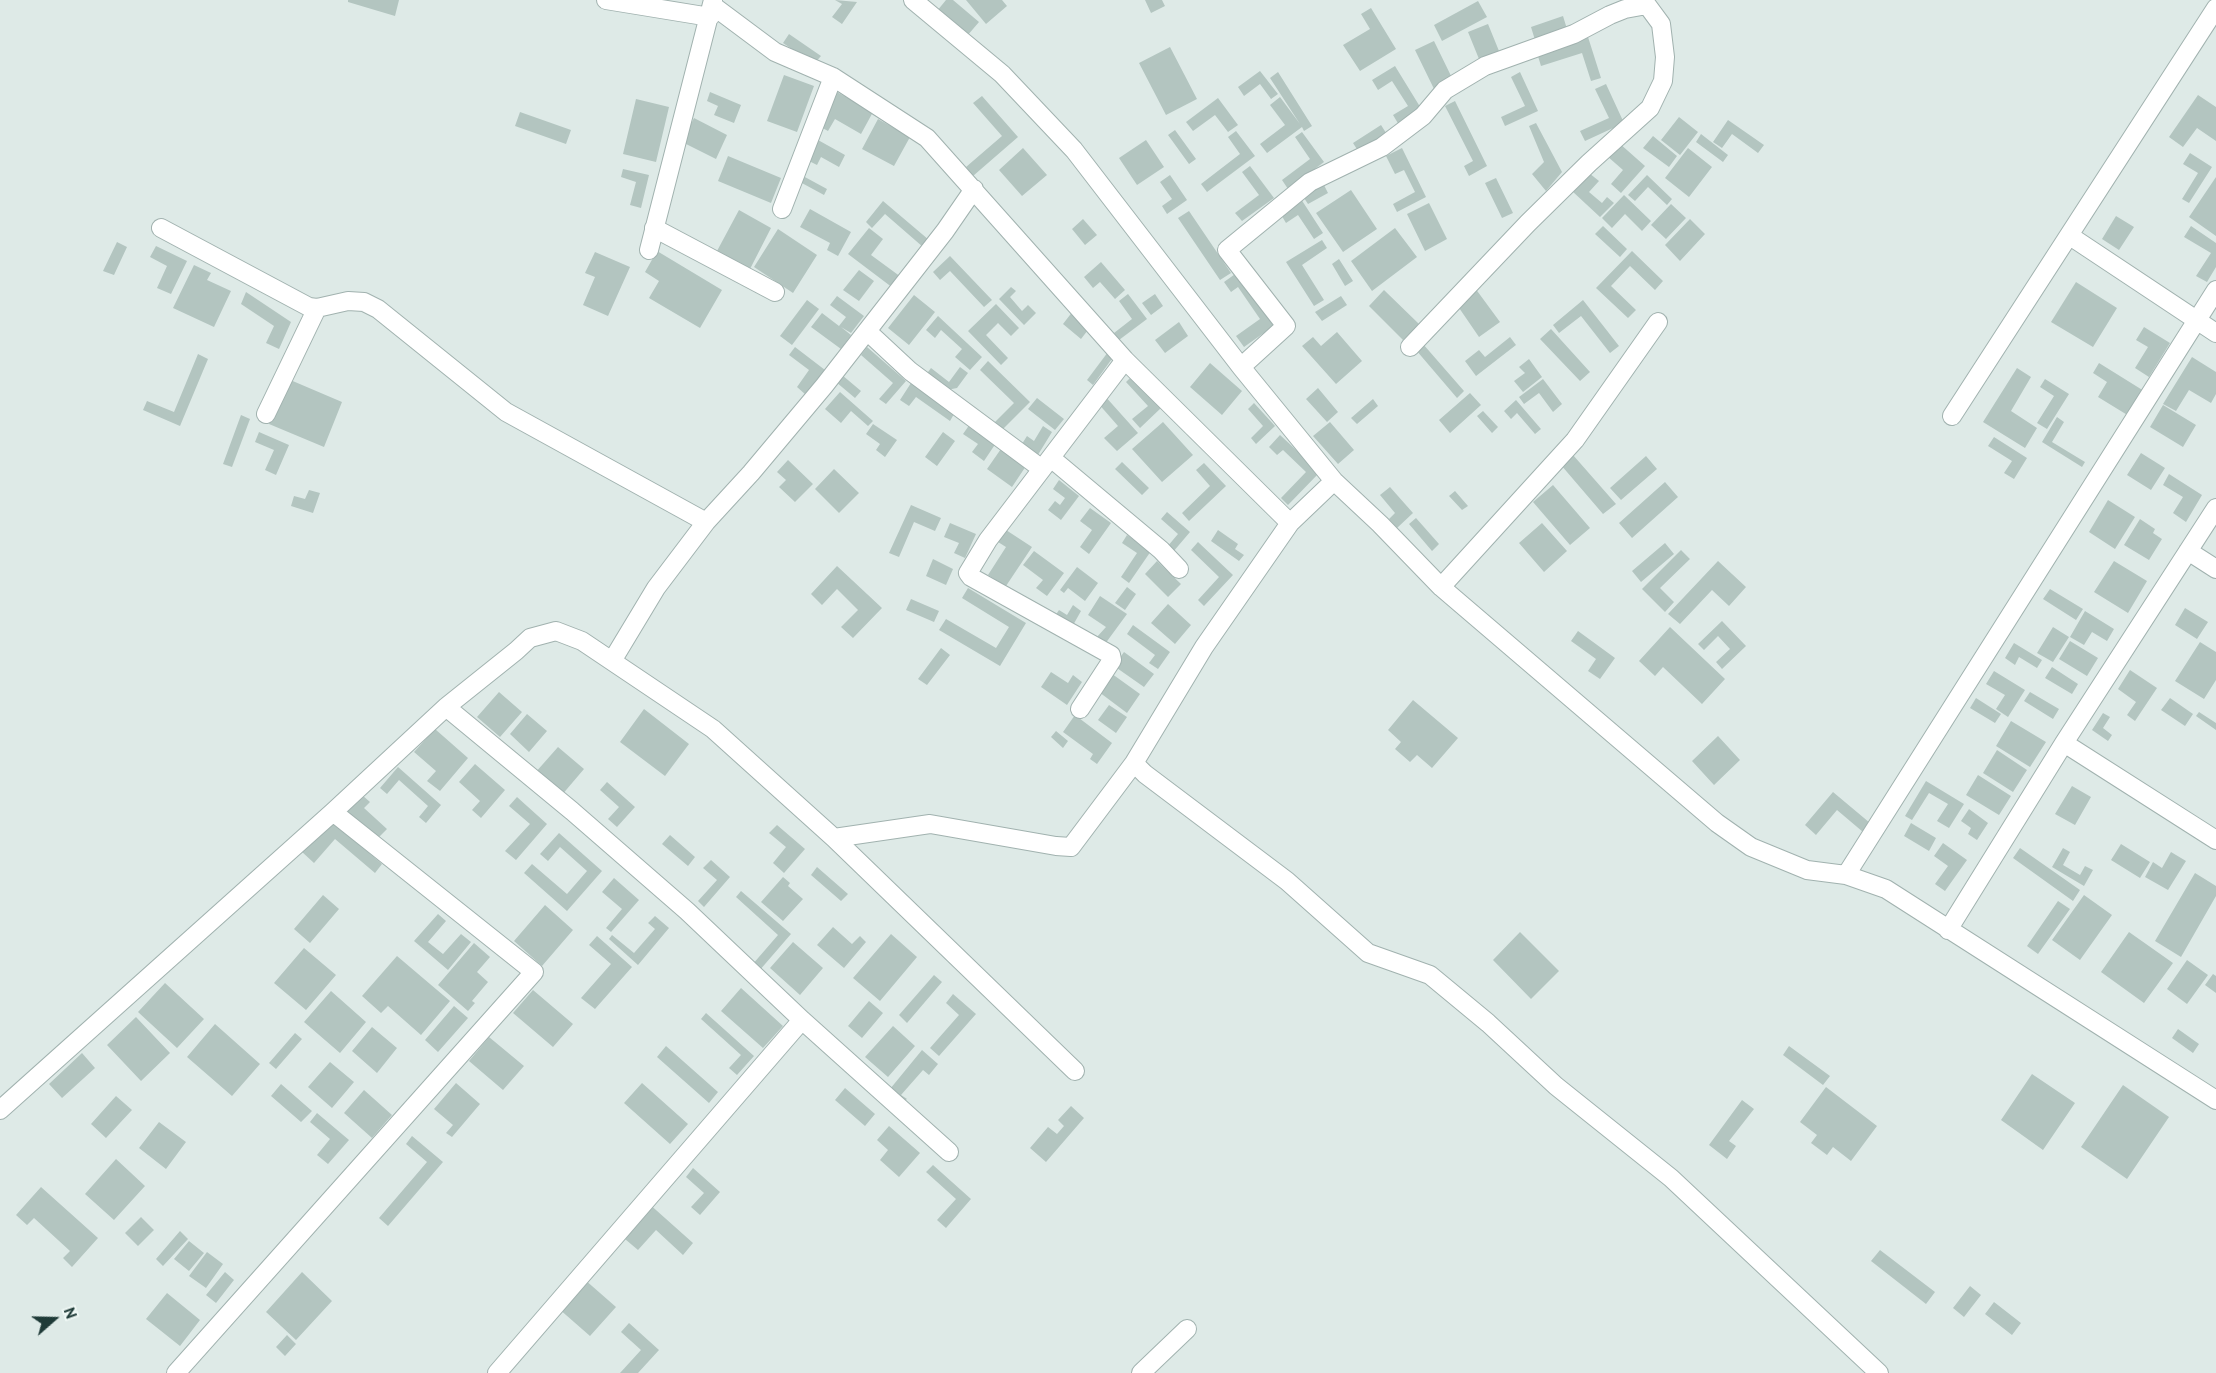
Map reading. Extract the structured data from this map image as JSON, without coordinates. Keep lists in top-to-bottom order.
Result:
{
  "north": "right"
}
